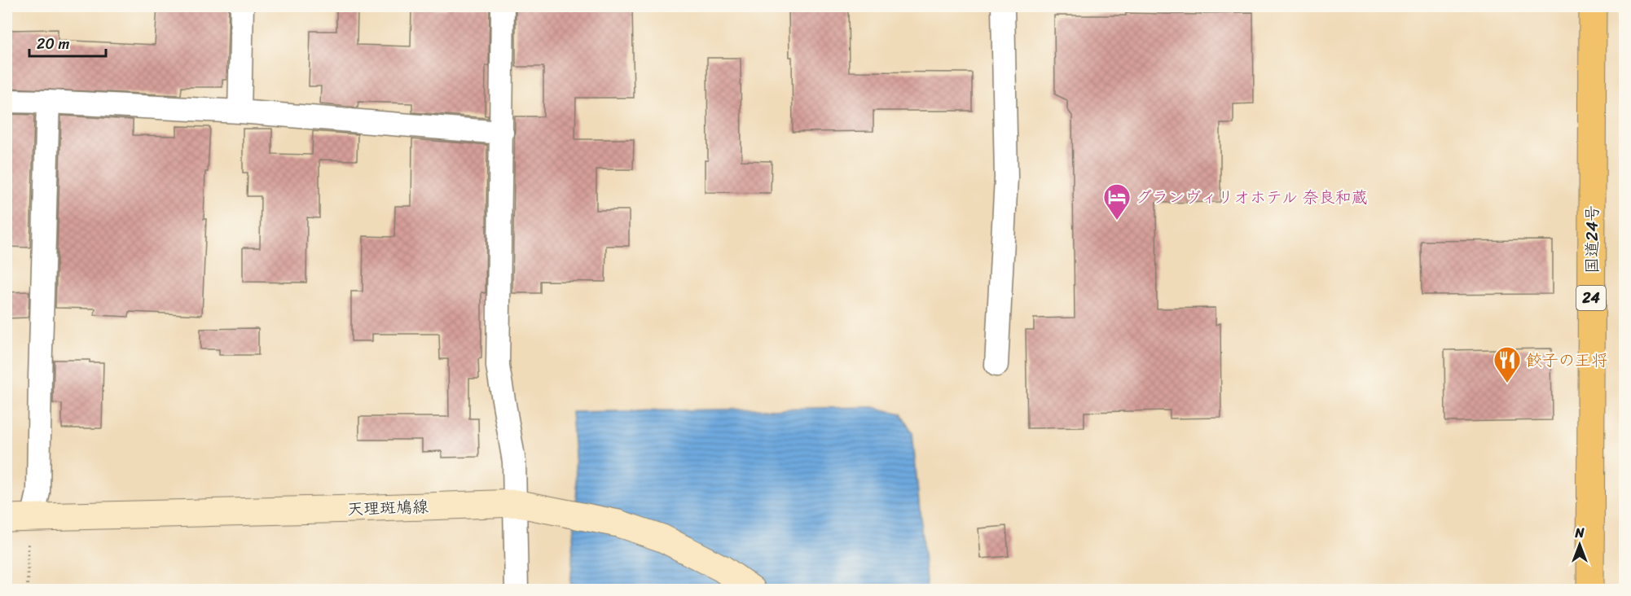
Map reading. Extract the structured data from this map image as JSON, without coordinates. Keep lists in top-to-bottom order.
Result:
{
  "streets": {
    "highway": ["国道24号", "24"],
    "main road": ["天理斑鳩線"]
  },
  "places": {
    "hotel": ["グランヴィリオホテル 奈良和蔵"],
    "restaurant": ["餃子の王将"]
  },
  "scale_bar": "20 m",
  "north": "top"
}
